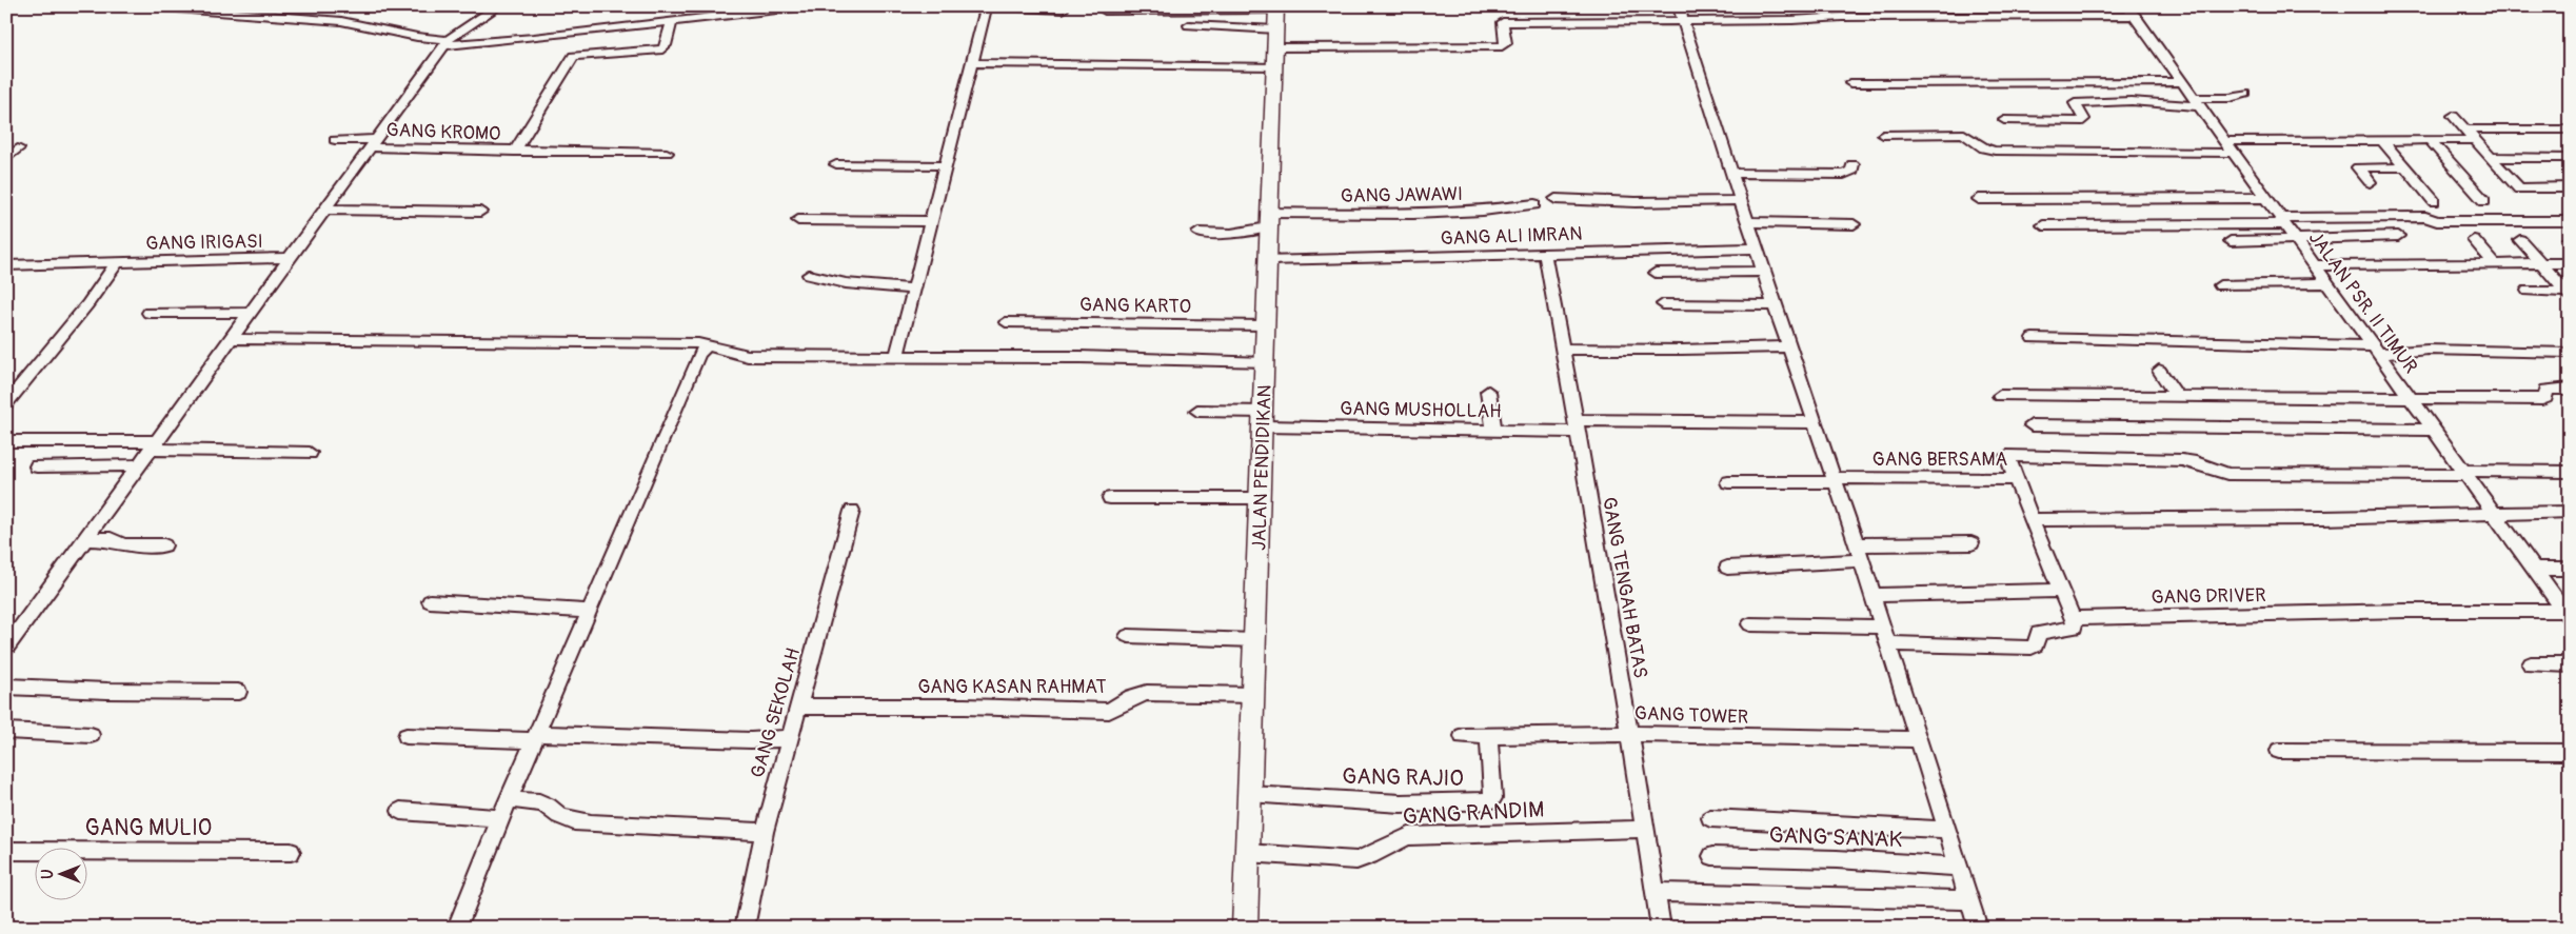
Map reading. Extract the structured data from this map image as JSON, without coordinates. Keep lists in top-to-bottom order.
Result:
{
  "streets": {
    "main road": ["JALAN PENDIDIKAN"],
    "street": [
      "GANG KROMO",
      "GANG JAWAWI",
      "GANG ALI IMRAN",
      "GANG IRIGASI",
      "JALAN PSR. II TIMUR",
      "GANG KARTO",
      "GANG MUSHOLLAH",
      "GANG BERSAMA",
      "GANG TENGAH BATAS",
      "GANG DRIVER",
      "GANG KASAN RAHMAT",
      "GANG SEKOLAH",
      "GANG TOWER",
      "GANG RAJIO",
      "GANG RANDIM",
      "GANG MULIO",
      "GANG SANAK"
    ]
  },
  "crossings": [
    ["GANG JAWAWI", "JALAN PENDIDIKAN"],
    ["GANG ALI IMRAN", "JALAN PENDIDIKAN"],
    ["GANG ALI IMRAN", "GANG TENGAH BATAS"],
    ["JALAN PSR. II TIMUR", "GANG BERSAMA"],
    ["JALAN PSR. II TIMUR", "GANG DRIVER"],
    ["GANG KARTO", "JALAN PENDIDIKAN"],
    ["GANG MUSHOLLAH", "JALAN PENDIDIKAN"],
    ["GANG MUSHOLLAH", "GANG TENGAH BATAS"],
    ["JALAN PENDIDIKAN", "GANG KASAN RAHMAT"],
    ["JALAN PENDIDIKAN", "GANG RAJIO"],
    ["JALAN PENDIDIKAN", "GANG RANDIM"],
    ["GANG TENGAH BATAS", "GANG TOWER"],
    ["GANG TENGAH BATAS", "GANG RANDIM"],
    ["GANG KASAN RAHMAT", "GANG SEKOLAH"],
    ["GANG TOWER", "GANG RAJIO"]
  ],
  "north": "left"
}
